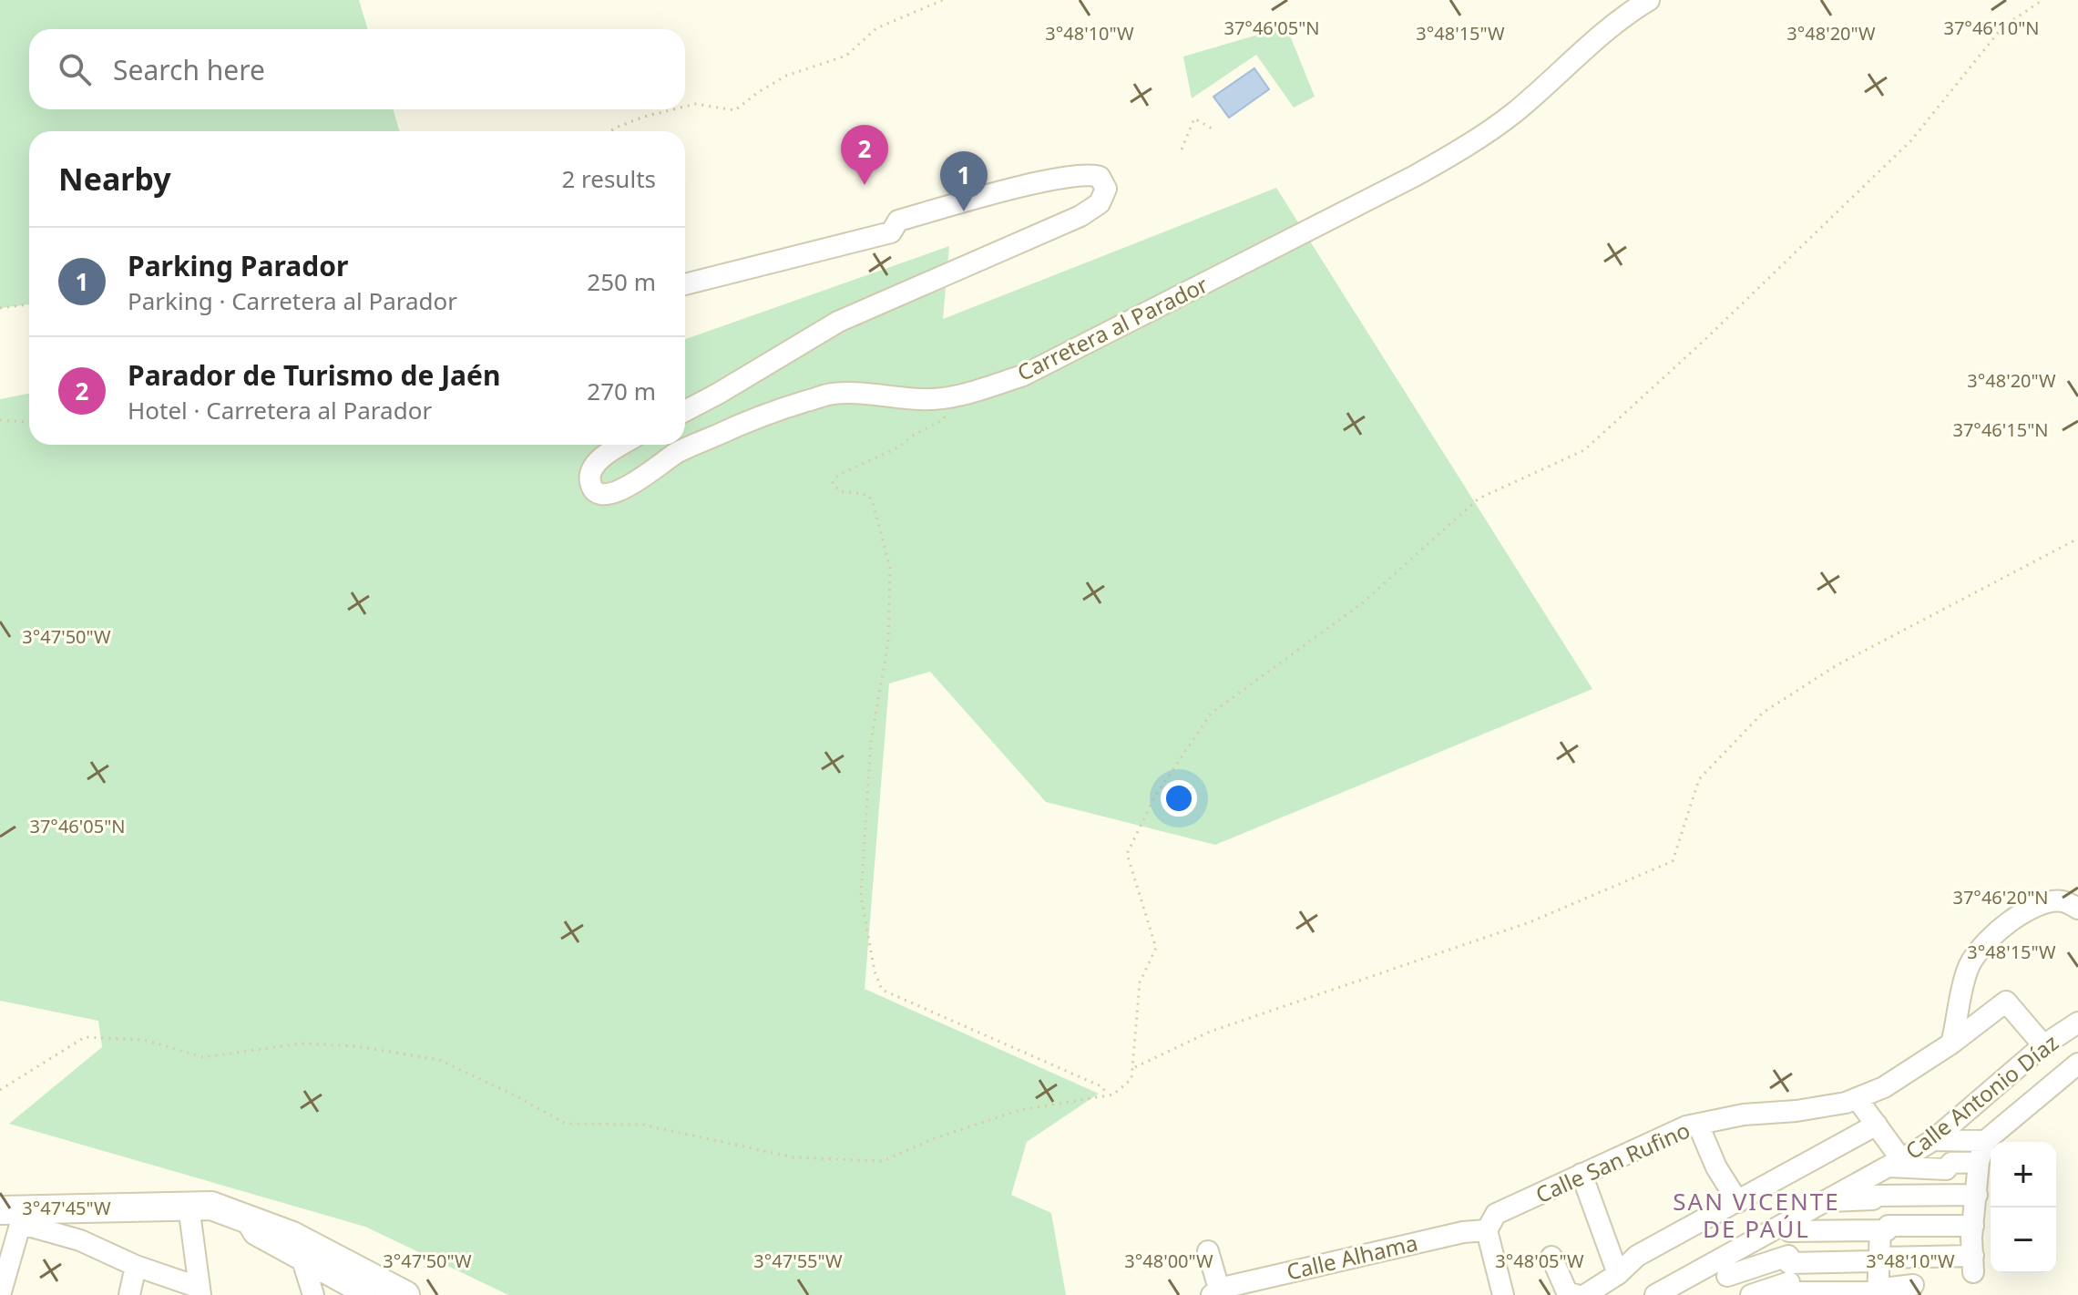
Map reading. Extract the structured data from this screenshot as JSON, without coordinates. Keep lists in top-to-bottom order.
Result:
{
  "streets": {
    "street": [
      "Carretera al Parador",
      "Calle Antonio Díaz",
      "Calle San Rufino",
      "Calle Alhama"
    ]
  },
  "crossings": [
    ["Calle Antonio Díaz", "Calle San Rufino"],
    ["Calle San Rufino", "Calle Alhama"]
  ],
  "districts": ["SAN VICENTE DE PAÚL"],
  "page": {
    "search": "Search here",
    "pins": ["2", "1"],
    "heading": ["Nearby", "2 results"],
    "list": [
      {
        "mark": "1",
        "name": "Parking Parador",
        "note": "Parking · Carretera al Parador",
        "value": "250 m"
      },
      {
        "mark": "2",
        "name": "Parador de Turismo de Jaén",
        "note": "Hotel · Carretera al Parador",
        "value": "270 m"
      }
    ],
    "map_buttons": ["+", "−"]
  },
  "coordinates": [
    "37°46'05\"N",
    "37°46'10\"N",
    "3°48'10\"W",
    "3°48'15\"W",
    "3°48'20\"W",
    "37°46'15\"N",
    "3°47'50\"W",
    "37°46'20\"N",
    "3°47'45\"W",
    "3°47'55\"W",
    "3°48'00\"W",
    "3°48'05\"W"
  ]
}
